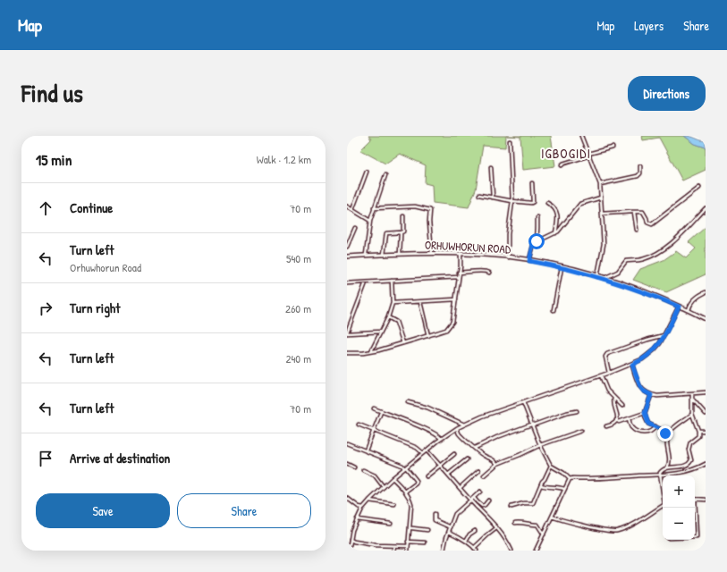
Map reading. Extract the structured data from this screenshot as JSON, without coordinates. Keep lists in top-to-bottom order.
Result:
{
  "streets": {
    "street": ["ORHUWHORUN ROAD"]
  },
  "districts": ["IGBOGIDI"],
  "page": {
    "header": "Map",
    "nav": ["Map", "Layers", "Share"],
    "title": "Find us",
    "buttons": [
      "Directions",
      ["Save", "Share"]
    ],
    "heading": ["15 min", "Walk · 1.2 km"],
    "list": [
      ["Continue", "70 m"],
      ["Turn left", "Orhuwhorun Road", "540 m"],
      ["Turn right", "260 m"],
      ["Turn left", "240 m"],
      ["Turn left", "70 m"],
      "Arrive at destination"
    ],
    "map_buttons": ["+", "−"]
  }
}
